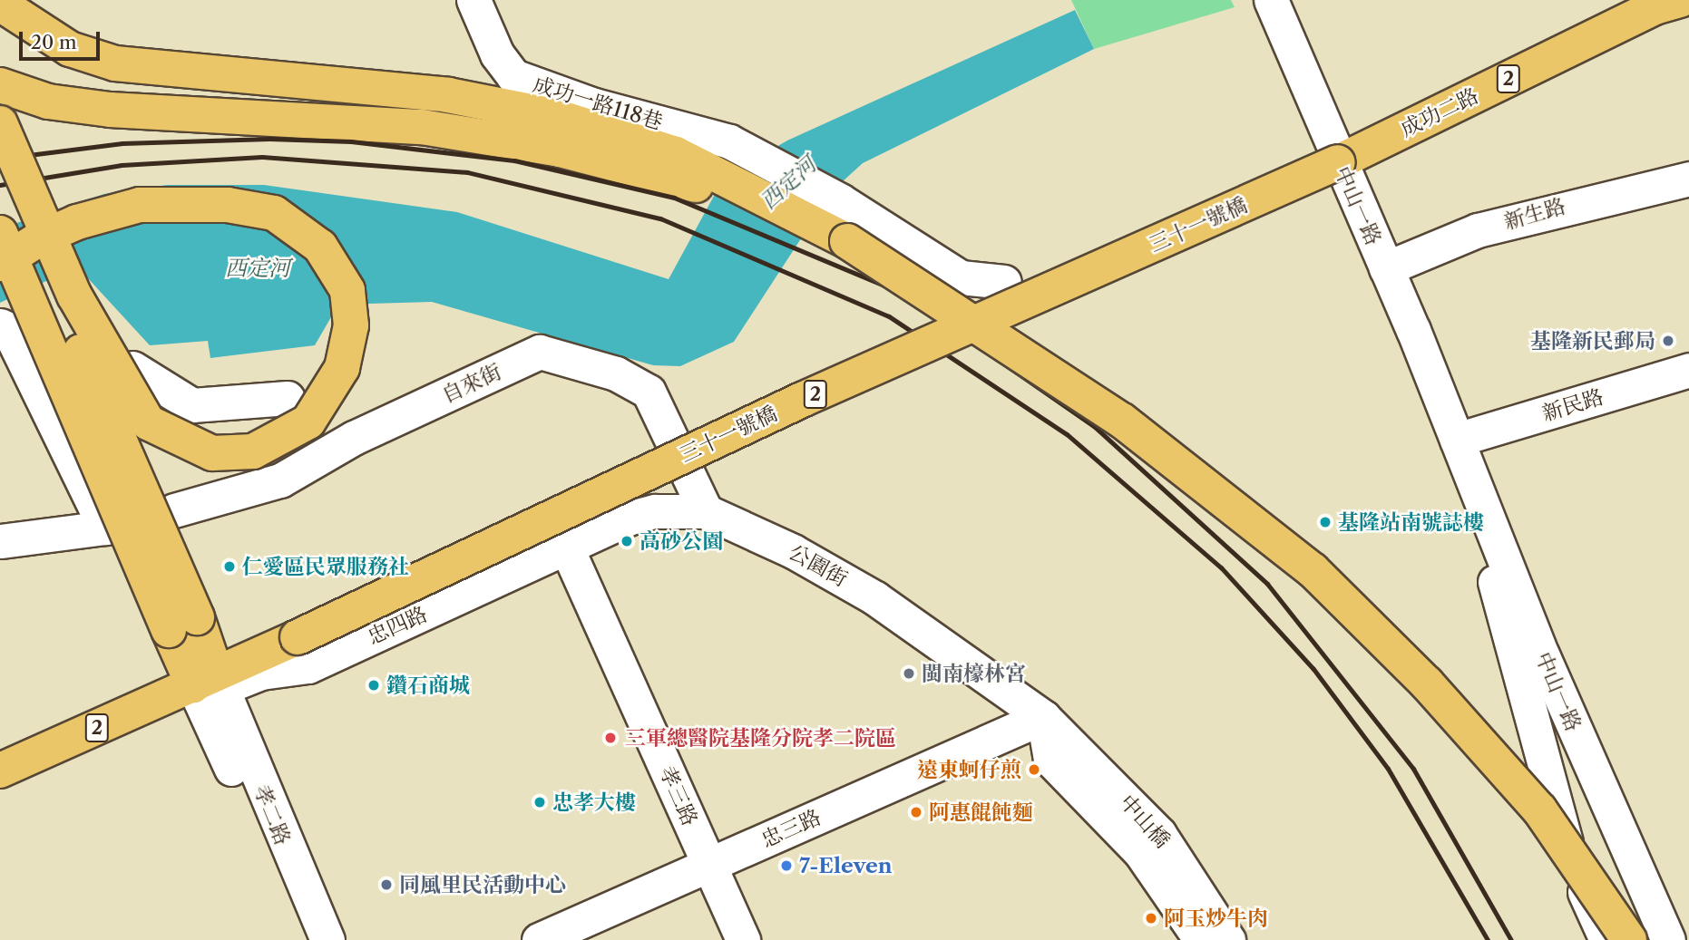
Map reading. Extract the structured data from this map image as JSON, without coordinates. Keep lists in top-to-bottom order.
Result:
{
  "streets": {
    "main road": [
      "2",
      "成功二路",
      "三十一號橋",
      "忠四路"
    ],
    "street": [
      "成功一路118巷",
      "中山一路",
      "新生路",
      "自來街",
      "新民路",
      "公園街",
      "孝三路",
      "孝二路",
      "中山橋",
      "忠三路"
    ]
  },
  "crossings": [
    ["成功二路", "中山一路"],
    ["成功二路", "三十一號橋"],
    ["中山一路", "新生路"],
    ["中山一路", "三十一號橋"],
    ["中山一路", "新民路"],
    ["三十一號橋", "忠四路"],
    ["自來街", "公園街"],
    ["公園街", "忠四路"],
    ["公園街", "孝三路"],
    ["公園街", "中山橋"],
    ["公園街", "忠三路"],
    ["忠四路", "孝三路"],
    ["忠四路", "孝二路"],
    ["孝三路", "忠三路"],
    ["中山橋", "忠三路"]
  ],
  "water": ["西定河"],
  "places": [
    "基隆新民郵局",
    "基隆站南號誌樓",
    "高砂公園",
    "仁愛區民眾服務社",
    "閩南檺林宮",
    "鑽石商城",
    "三軍總醫院基隆分院孝二院區",
    "遠東蚵仔煎",
    "忠孝大樓",
    "阿惠餛飩麵",
    "7-Eleven",
    "同風里民活動中心",
    "阿玉炒牛肉"
  ],
  "scale_bar": "20 m"
}
